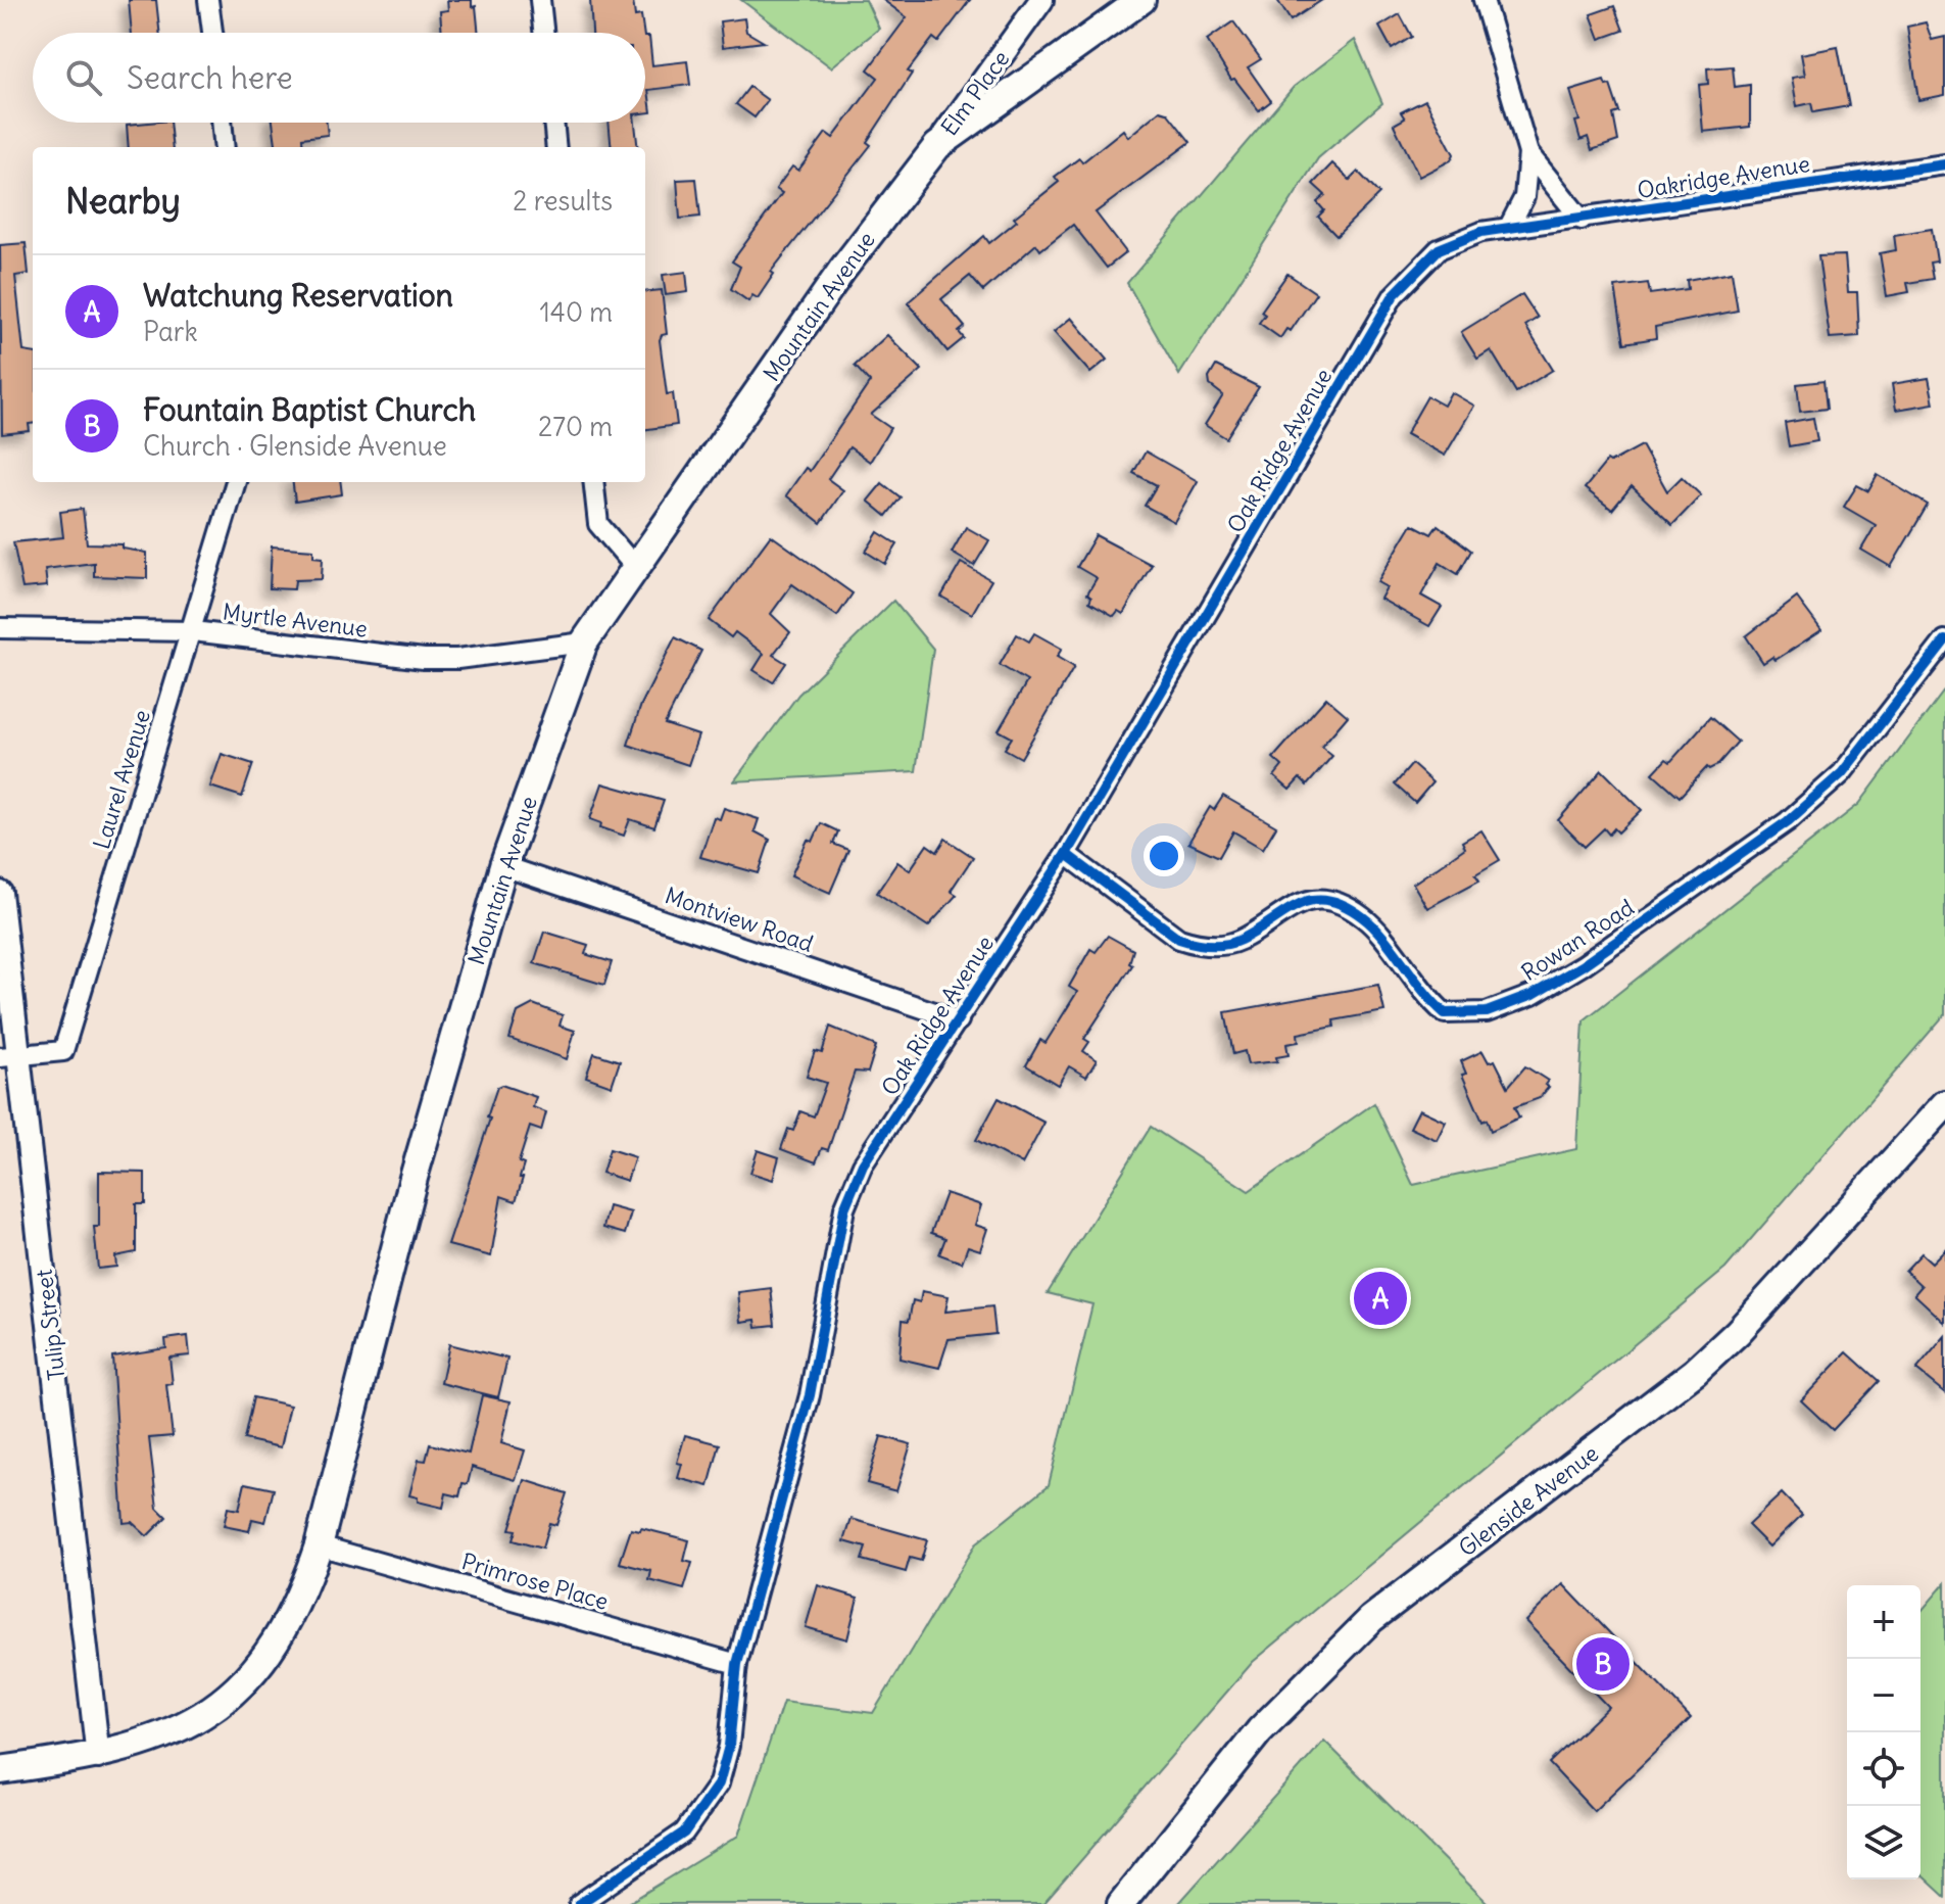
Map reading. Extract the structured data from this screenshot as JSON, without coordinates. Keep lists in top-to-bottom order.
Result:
{
  "streets": {
    "main road": ["Mountain Avenue", "Glenside Avenue"],
    "street": [
      "Elm Place",
      "Oakridge Avenue",
      "Oak Ridge Avenue",
      "Myrtle Avenue",
      "Laurel Avenue",
      "Montview Road",
      "Rowan Road",
      "Tulip Street",
      "Primrose Place"
    ]
  },
  "crossings": [
    ["Elm Place", "Mountain Avenue"],
    ["Oakridge Avenue", "Oak Ridge Avenue"],
    ["Mountain Avenue", "Myrtle Avenue"],
    ["Mountain Avenue", "Montview Road"],
    ["Mountain Avenue", "Tulip Street"],
    ["Mountain Avenue", "Primrose Place"],
    ["Oak Ridge Avenue", "Montview Road"],
    ["Oak Ridge Avenue", "Rowan Road"],
    ["Oak Ridge Avenue", "Primrose Place"],
    ["Myrtle Avenue", "Laurel Avenue"],
    ["Laurel Avenue", "Tulip Street"]
  ],
  "page": {
    "search": "Search here",
    "heading": ["Nearby", "2 results"],
    "list": [
      {
        "mark": "A",
        "name": "Watchung Reservation",
        "note": "Park",
        "value": "140 m"
      },
      {
        "mark": "B",
        "name": "Fountain Baptist Church",
        "note": "Church · Glenside Avenue",
        "value": "270 m"
      }
    ],
    "pins": ["A", "B"],
    "map_buttons": ["+", "−"]
  }
}
